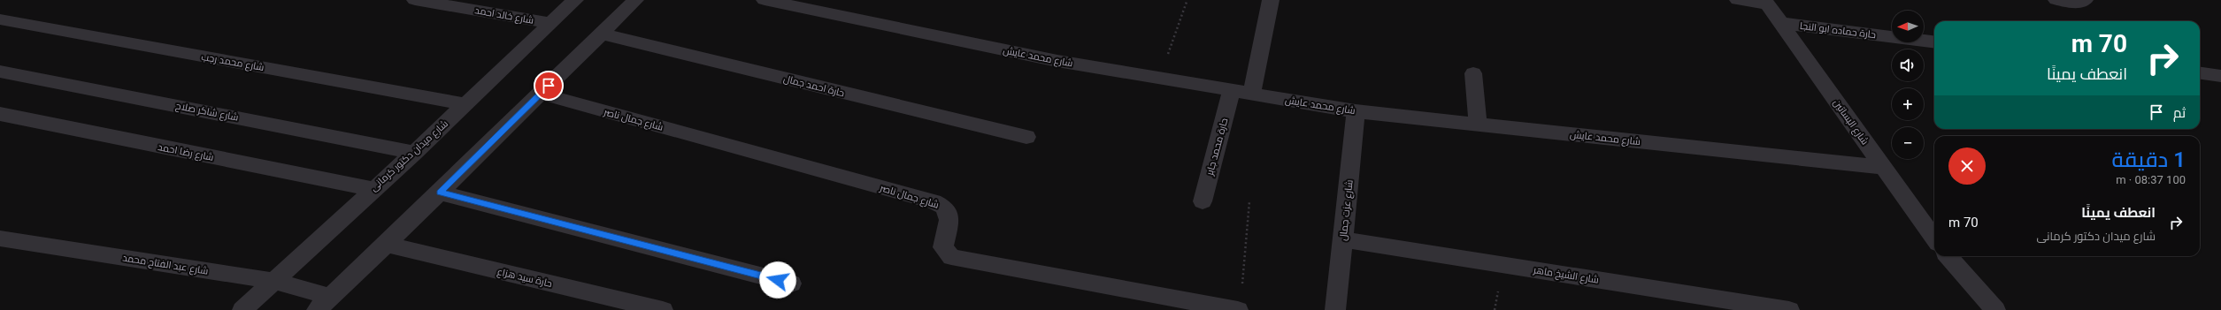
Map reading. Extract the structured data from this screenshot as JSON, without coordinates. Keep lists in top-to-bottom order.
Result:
{
  "streets": {
    "street": [
      "شارع خالد احمد",
      "حارة حماده ابو النجا",
      "شارع محمد عايش",
      "شارع محمد رجب",
      "حارة احمد جمال",
      "شارع شاكر صلاح",
      "شارع جمال ناصر",
      "شارع البساتين",
      "حارة محمد جابر",
      "شارع رضا احمد",
      "شارع ميدان دكتور كرمانى",
      "شارع عزت جمال",
      "شارع عبد الفتاح محمد",
      "شارع الشيخ ماهر",
      "حارة سيد هزاع"
    ]
  },
  "crossings": [
    ["شارع خالد احمد", "شارع ميدان دكتور كرمانى"],
    ["حارة حماده ابو النجا", "شارع البساتين"],
    ["شارع محمد عايش", "شارع البساتين"],
    ["شارع محمد عايش", "حارة محمد جابر"],
    ["شارع محمد عايش", "شارع عزت جمال"],
    ["شارع محمد رجب", "شارع ميدان دكتور كرمانى"],
    ["شارع شاكر صلاح", "شارع ميدان دكتور كرمانى"],
    ["شارع رضا احمد", "شارع ميدان دكتور كرمانى"],
    ["شارع ميدان دكتور كرمانى", "شارع عبد الفتاح محمد"],
    ["شارع عزت جمال", "شارع الشيخ ماهر"]
  ],
  "north": "left",
  "page": {
    "map_buttons": ["+", "−"],
    "turn": ["70 m", "انعطف يمينًا"],
    "then": "ثم",
    "heading": ["1 دقيقة", "100 m · 08:37"],
    "list": [
      {
        "name": "انعطف يمينًا",
        "note": "شارع ميدان دكتور كرمانى",
        "value": "70 m"
      }
    ]
  }
}
